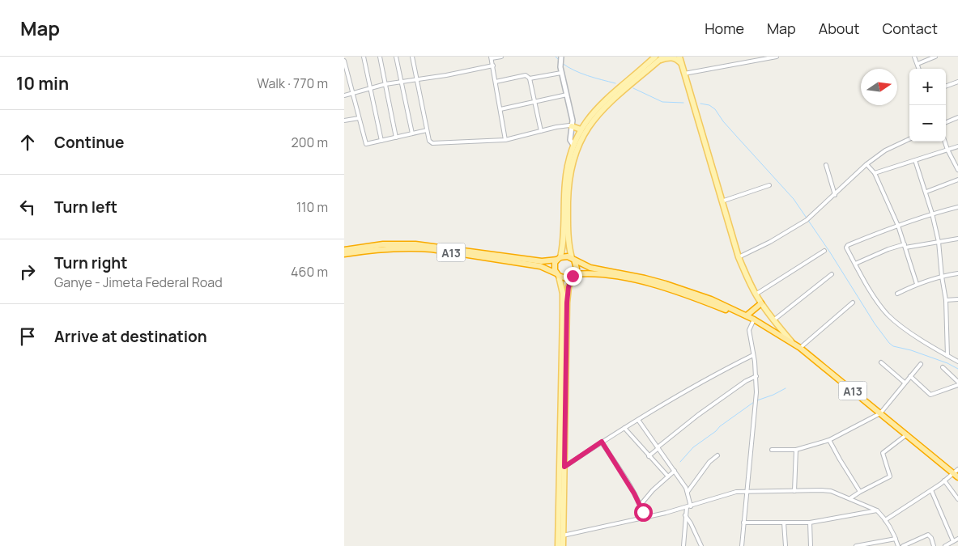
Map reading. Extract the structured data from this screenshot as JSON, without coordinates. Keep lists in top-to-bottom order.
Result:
{
  "streets": {
    "highway": ["A13"]
  },
  "north": "right",
  "page": {
    "header": "Map",
    "nav": [
      "Home",
      "Map",
      "About",
      "Contact"
    ],
    "heading": ["10 min", "Walk · 770 m"],
    "map_buttons": ["+", "−"],
    "list": [
      ["Continue", "200 m"],
      ["Turn left", "110 m"],
      ["Turn right", "Ganye - Jimeta Federal Road", "460 m"],
      "Arrive at destination"
    ]
  }
}
